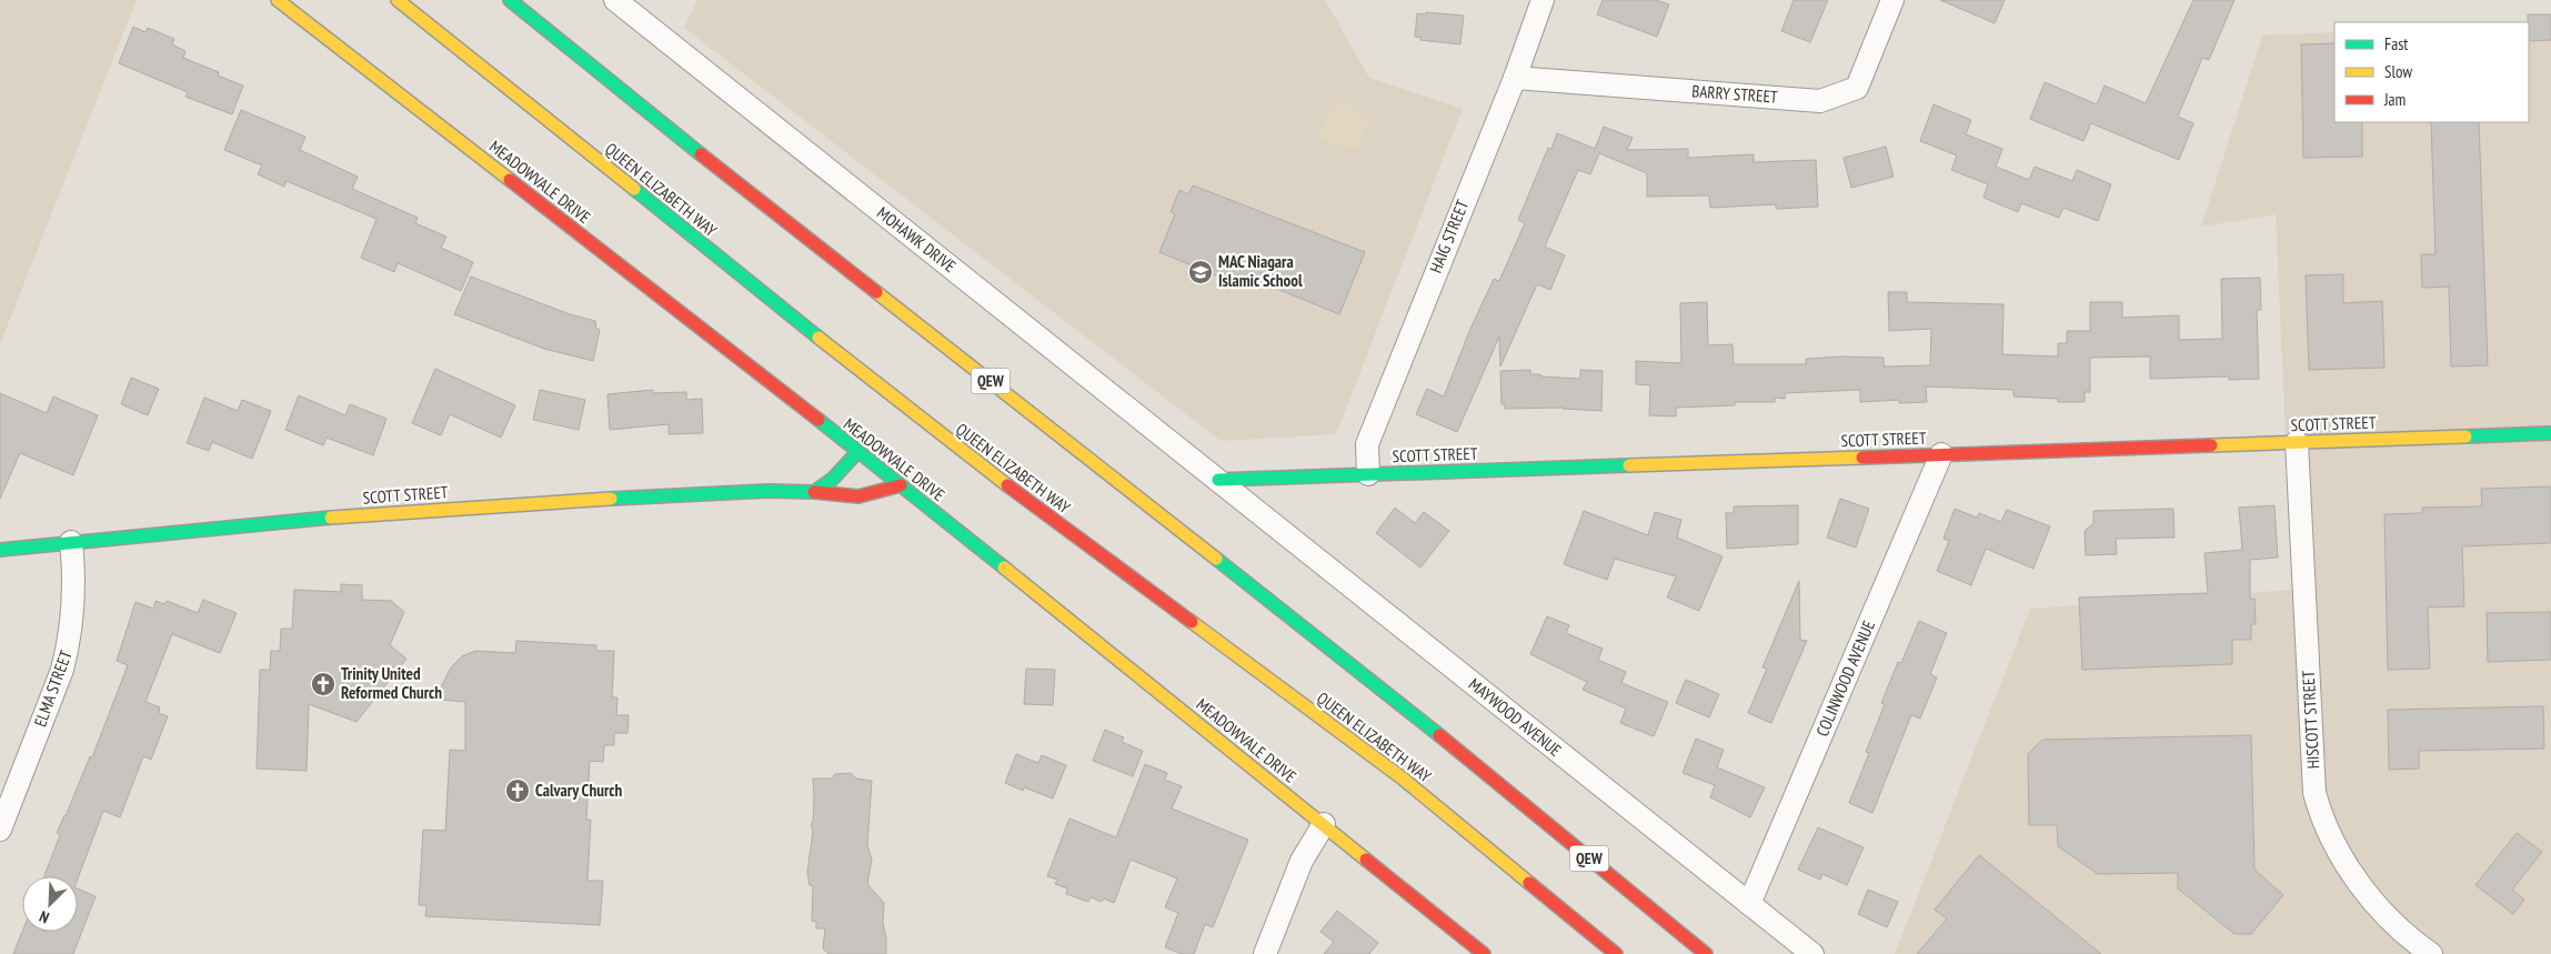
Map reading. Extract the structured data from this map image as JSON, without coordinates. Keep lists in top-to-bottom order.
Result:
{
  "streets": {
    "main road": [
      "MEADOWVALE DRIVE",
      "QUEEN ELIZABETH WAY",
      "QEW",
      "SCOTT STREET"
    ],
    "street": [
      "BARRY STREET",
      "HAIG STREET",
      "MOHAWK DRIVE",
      "COLINWOOD AVENUE",
      "ELMA STREET",
      "MAYWOOD AVENUE",
      "HISCOTT STREET"
    ]
  },
  "crossings": [
    ["BARRY STREET", "HAIG STREET"],
    ["MEADOWVALE DRIVE", "SCOTT STREET"],
    ["HAIG STREET", "SCOTT STREET"],
    ["MOHAWK DRIVE", "SCOTT STREET"],
    ["MOHAWK DRIVE", "MAYWOOD AVENUE"],
    ["SCOTT STREET", "COLINWOOD AVENUE"],
    ["SCOTT STREET", "ELMA STREET"],
    ["SCOTT STREET", "MAYWOOD AVENUE"],
    ["SCOTT STREET", "HISCOTT STREET"],
    ["COLINWOOD AVENUE", "MAYWOOD AVENUE"]
  ],
  "places": {
    "school or university": ["MAC Niagara Islamic School"],
    "church": ["Trinity United Reformed Church", "Calvary Church"]
  },
  "legend": ["Fast", "Slow", "Jam"],
  "north": "bottom left"
}
